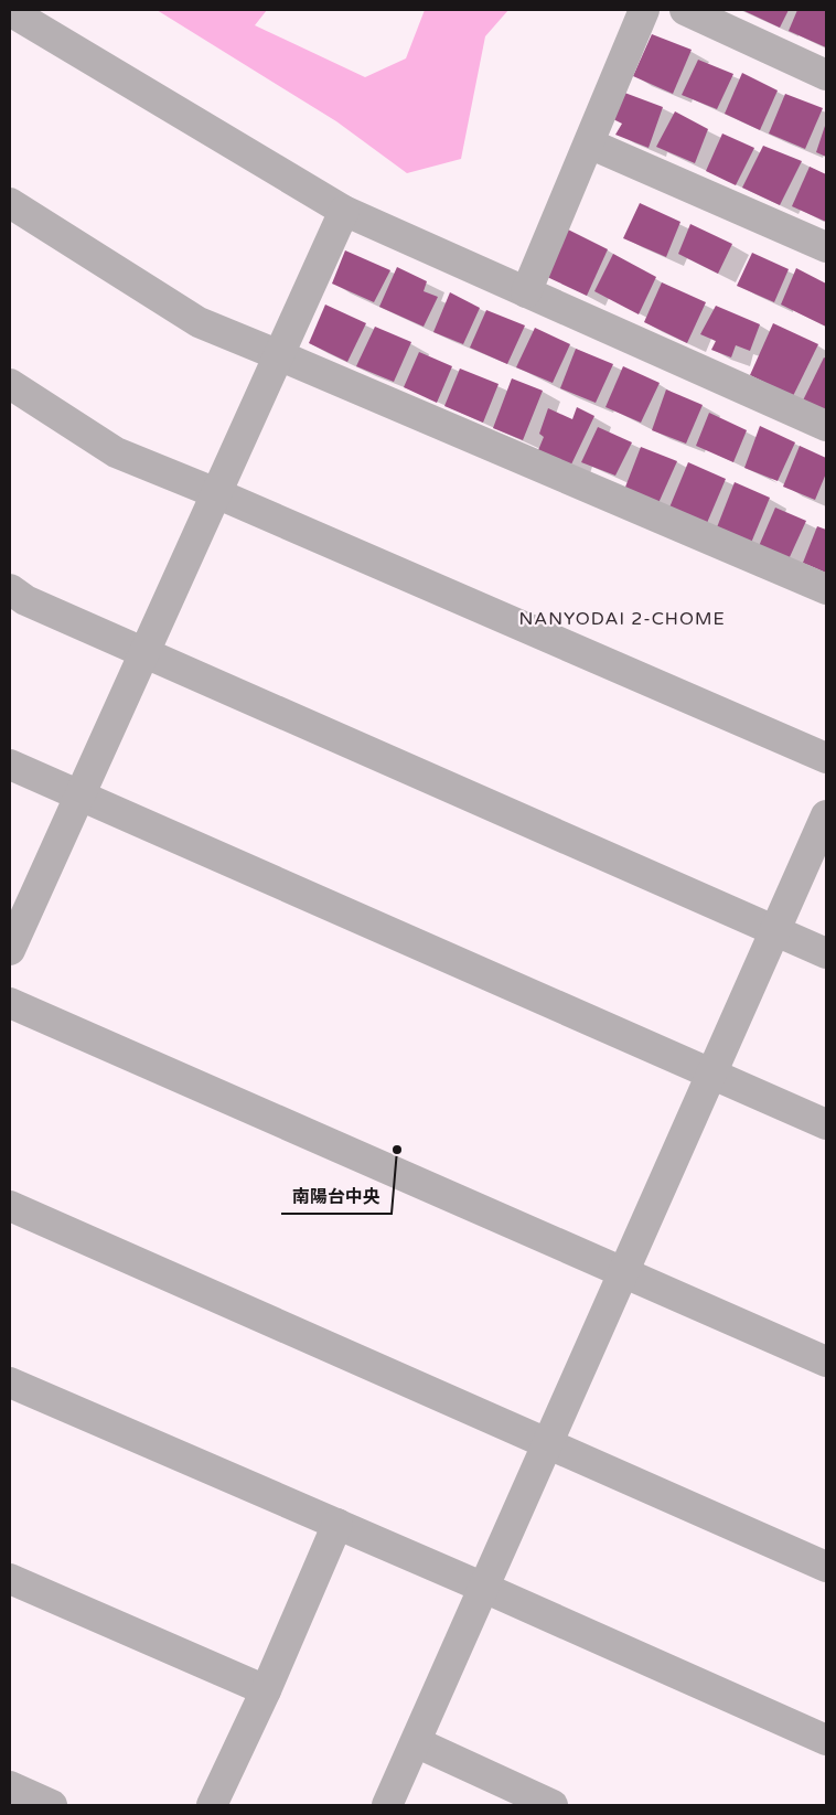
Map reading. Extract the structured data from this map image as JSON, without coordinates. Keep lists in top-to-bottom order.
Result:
{
  "districts": ["NANYODAI 2-CHOME"],
  "places": ["南陽台中央"]
}
